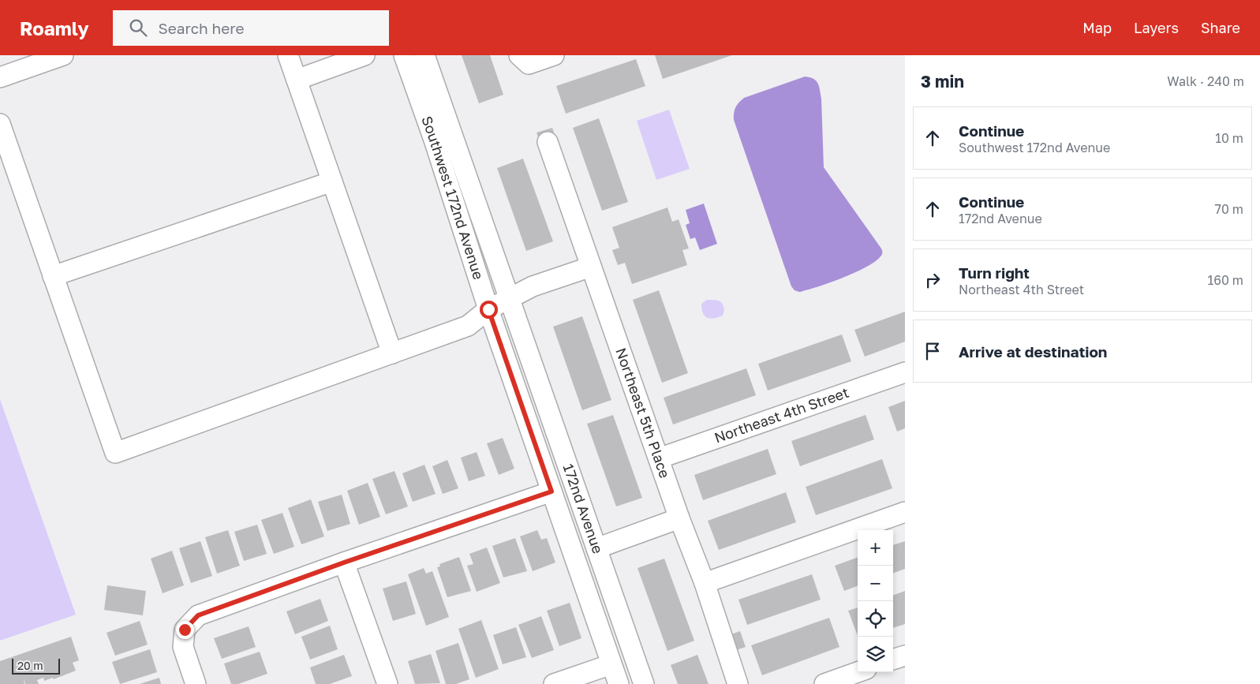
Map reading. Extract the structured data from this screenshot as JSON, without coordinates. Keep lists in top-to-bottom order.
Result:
{
  "streets": {
    "street": [
      "Southwest 172nd Avenue",
      "Northeast 5th Place",
      "Northeast 4th Street",
      "172nd Avenue"
    ]
  },
  "crossings": [
    ["Southwest 172nd Avenue", "172nd Avenue"],
    ["Northeast 5th Place", "Northeast 4th Street"]
  ],
  "scale_bar": "20 m",
  "page": {
    "header": "Roamly",
    "search": "Search here",
    "nav": ["Map", "Layers", "Share"],
    "heading": ["3 min", "Walk · 240 m"],
    "list": [
      ["Continue", "Southwest 172nd Avenue", "10 m"],
      ["Continue", "172nd Avenue", "70 m"],
      ["Turn right", "Northeast 4th Street", "160 m"],
      "Arrive at destination"
    ],
    "map_buttons": ["+", "−"],
    "scale": "20 m"
  }
}
